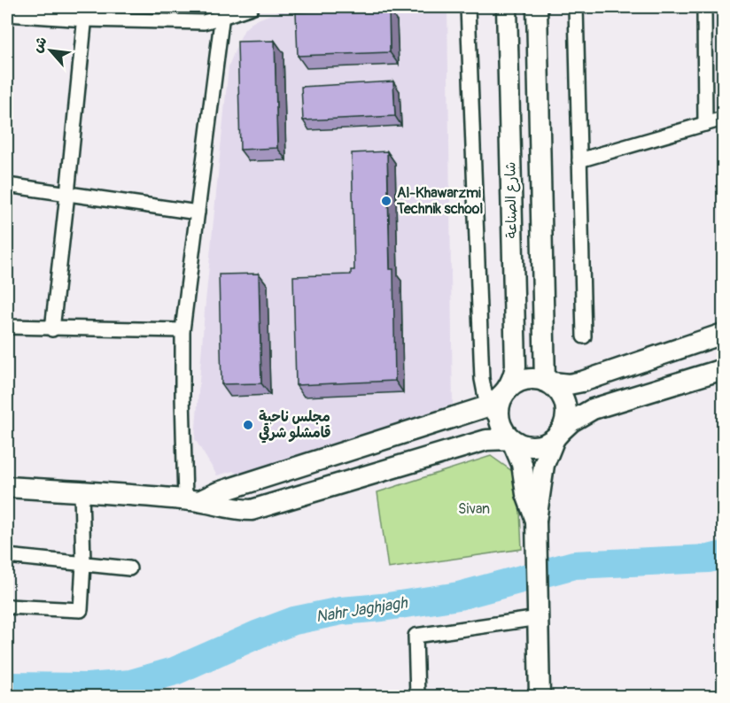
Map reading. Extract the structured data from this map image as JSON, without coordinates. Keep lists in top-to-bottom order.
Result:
{
  "streets": {
    "street": ["شارع الصناعة"]
  },
  "water": ["Nahr Jaghjagh"],
  "parks": ["Sivan"],
  "places": ["Al-Khawarzmi Technik school", "مجلس ناحية قامشلو شرقي"],
  "north": "top left"
}
